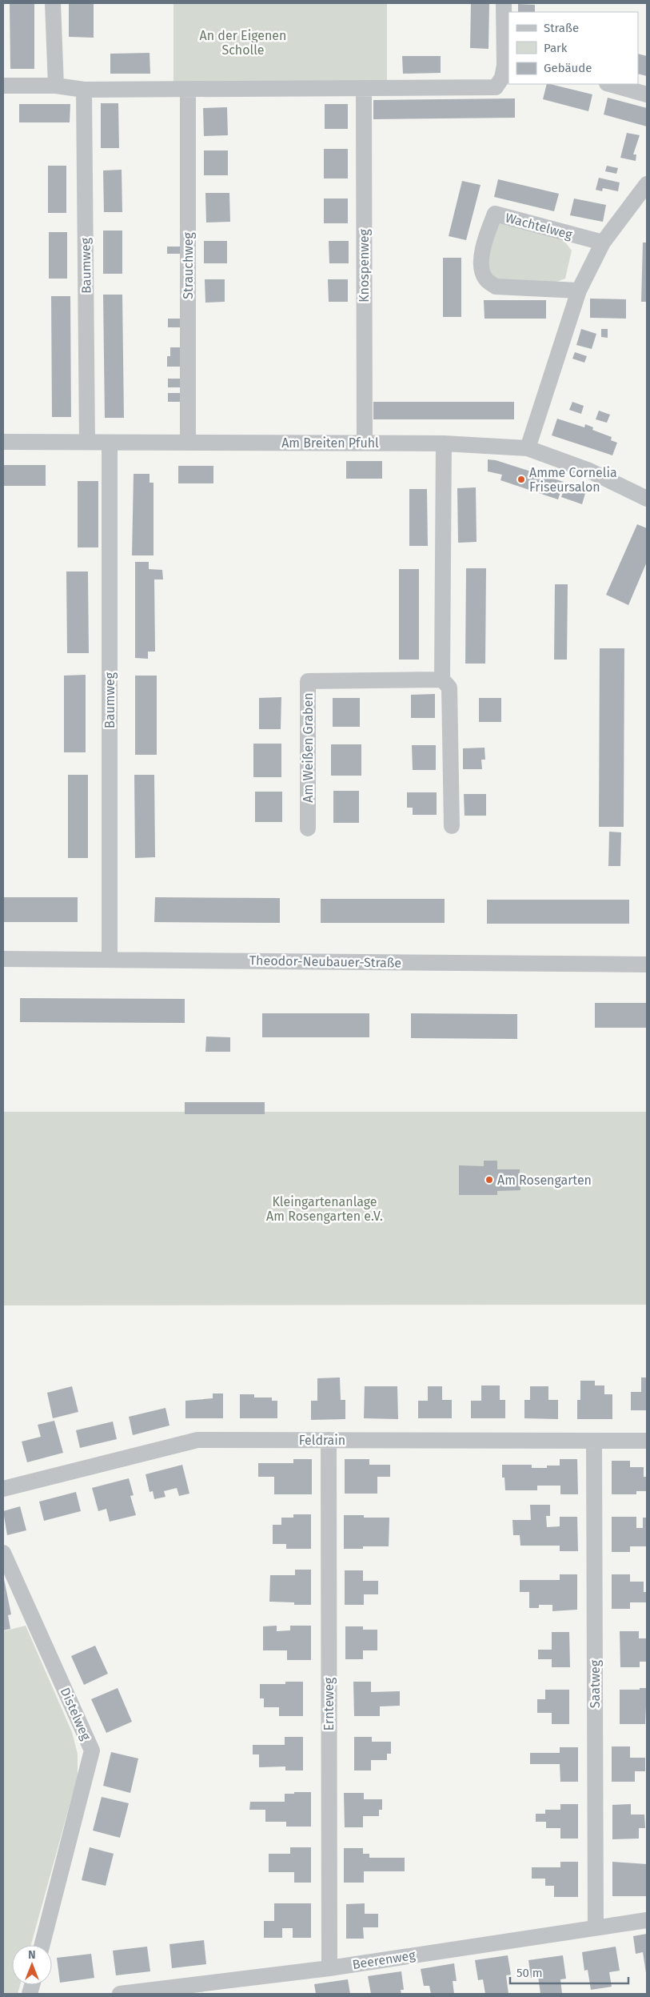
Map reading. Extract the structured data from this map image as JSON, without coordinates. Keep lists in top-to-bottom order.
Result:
{
  "streets": {
    "street": [
      "Wachtelweg",
      "Baumweg",
      "Strauchweg",
      "Knospenweg",
      "Am Breiten Pfuhl",
      "Am Weißen Graben",
      "Theodor-Neubauer-Straße",
      "Feldrain",
      "Saatweg",
      "Ernteweg",
      "Distelweg",
      "Beerenweg"
    ]
  },
  "crossings": [
    ["Baumweg", "Am Breiten Pfuhl"],
    ["Baumweg", "Theodor-Neubauer-Straße"],
    ["Strauchweg", "Am Breiten Pfuhl"],
    ["Knospenweg", "Am Breiten Pfuhl"],
    ["Feldrain", "Saatweg"],
    ["Feldrain", "Ernteweg"],
    ["Saatweg", "Beerenweg"],
    ["Ernteweg", "Beerenweg"]
  ],
  "parks": ["An der Eigenen Scholle", "Kleingartenanlage Am Rosengarten e.V."],
  "places": ["Amme Cornelia Friseursalon", "Am Rosengarten"],
  "legend": ["Straße", "Park", "Gebäude"],
  "scale_bar": "50 m",
  "north": "top"
}
